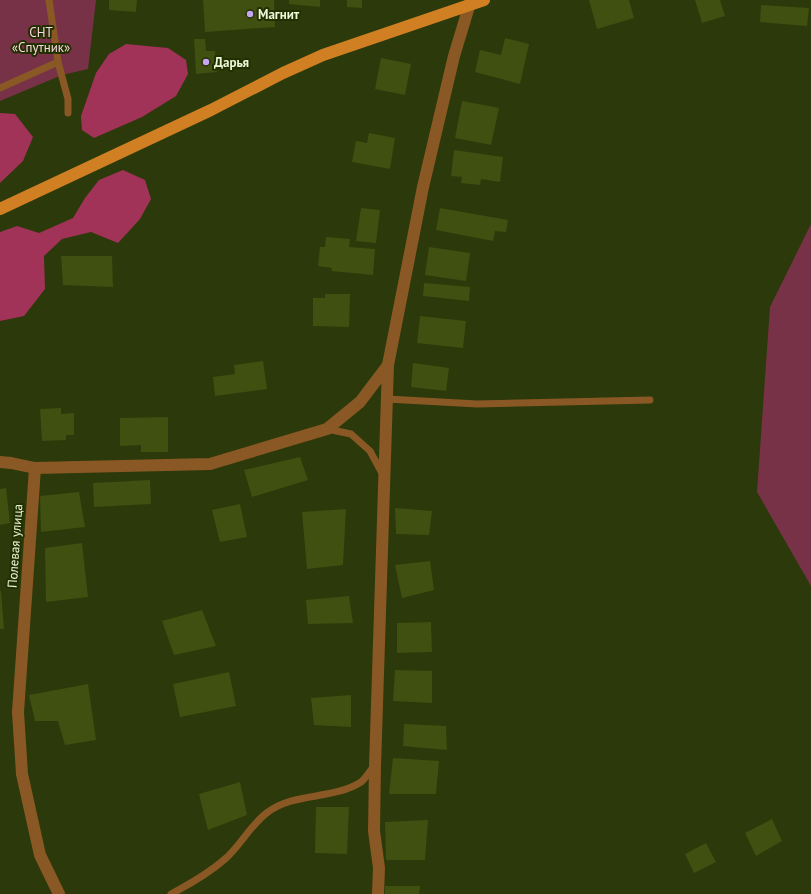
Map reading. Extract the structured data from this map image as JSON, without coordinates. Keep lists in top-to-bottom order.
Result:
{
  "streets": {
    "street": ["Полевая улица"]
  },
  "parks": ["СНТ «Спутник»"],
  "places": ["Магнит", "Дарья"]
}
